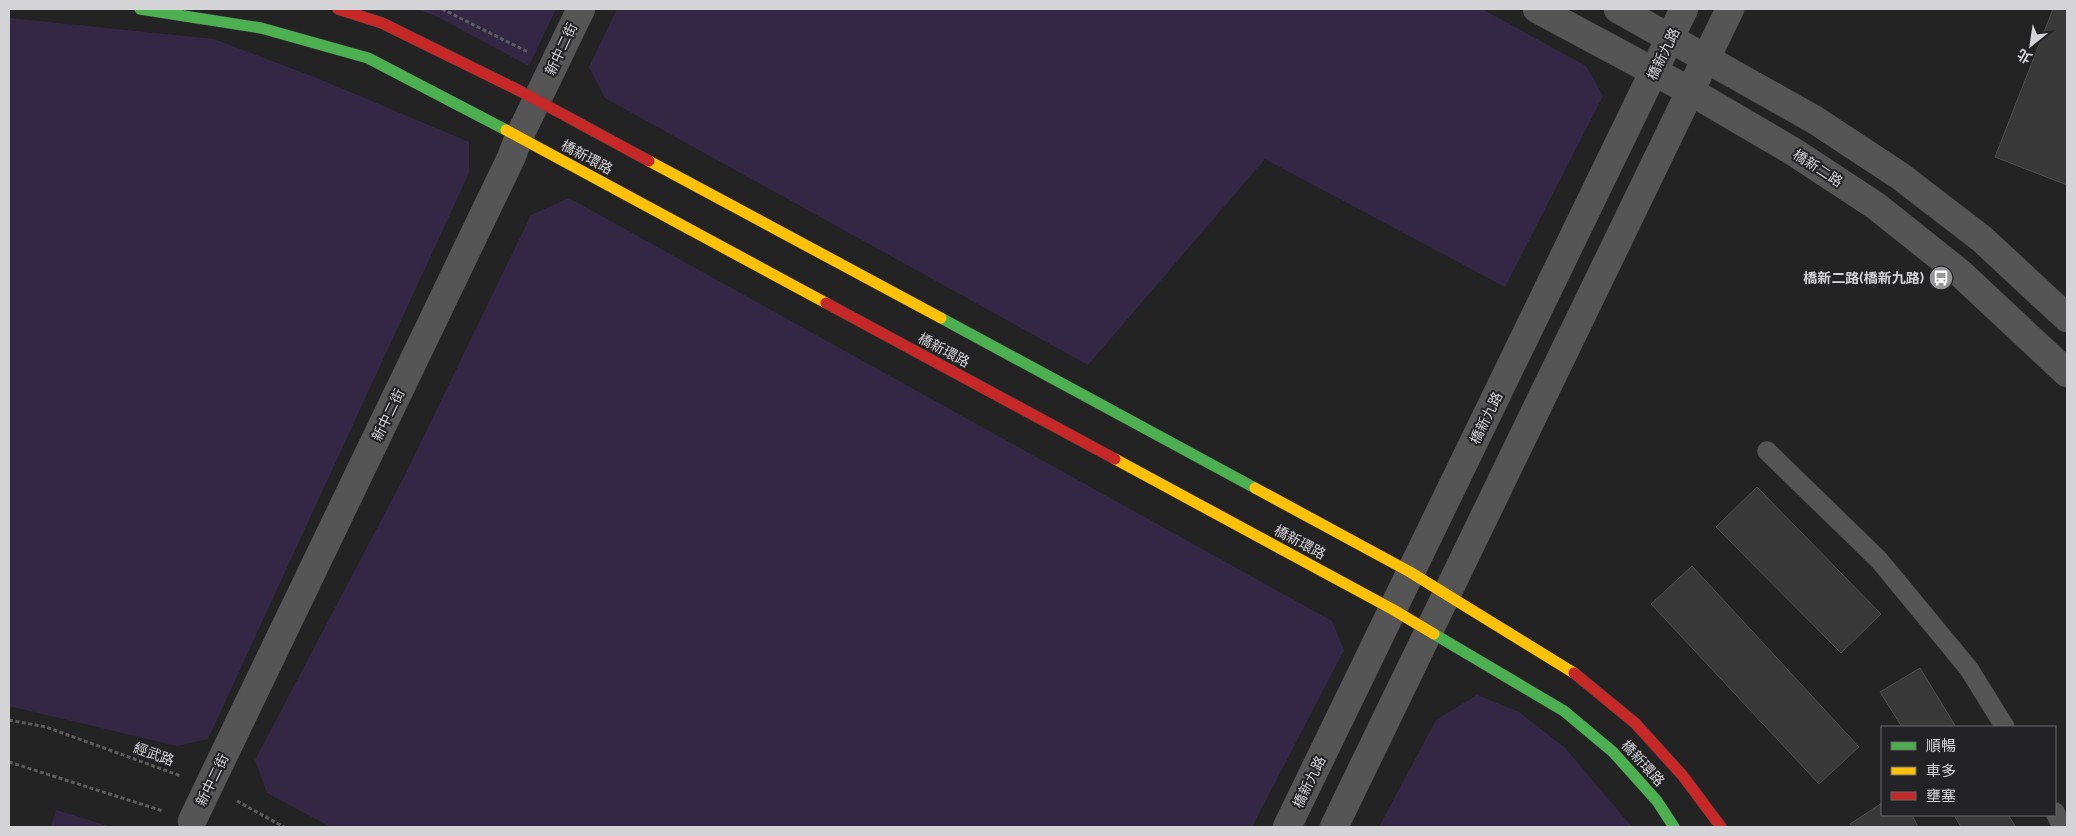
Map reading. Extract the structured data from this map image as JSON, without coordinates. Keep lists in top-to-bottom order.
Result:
{
  "streets": {
    "street": [
      "新中二街",
      "橋新九路",
      "橋新環路",
      "橋新二路"
    ],
    "path": ["經武路"]
  },
  "crossings": [
    ["新中二街", "橋新環路"],
    ["新中二街", "經武路"],
    ["橋新九路", "橋新環路"],
    ["橋新九路", "橋新二路"]
  ],
  "places": {
    "bus stop": ["橋新二路(橋新九路)"]
  },
  "legend": ["順暢", "車多", "壅塞"],
  "north": "bottom left"
}
